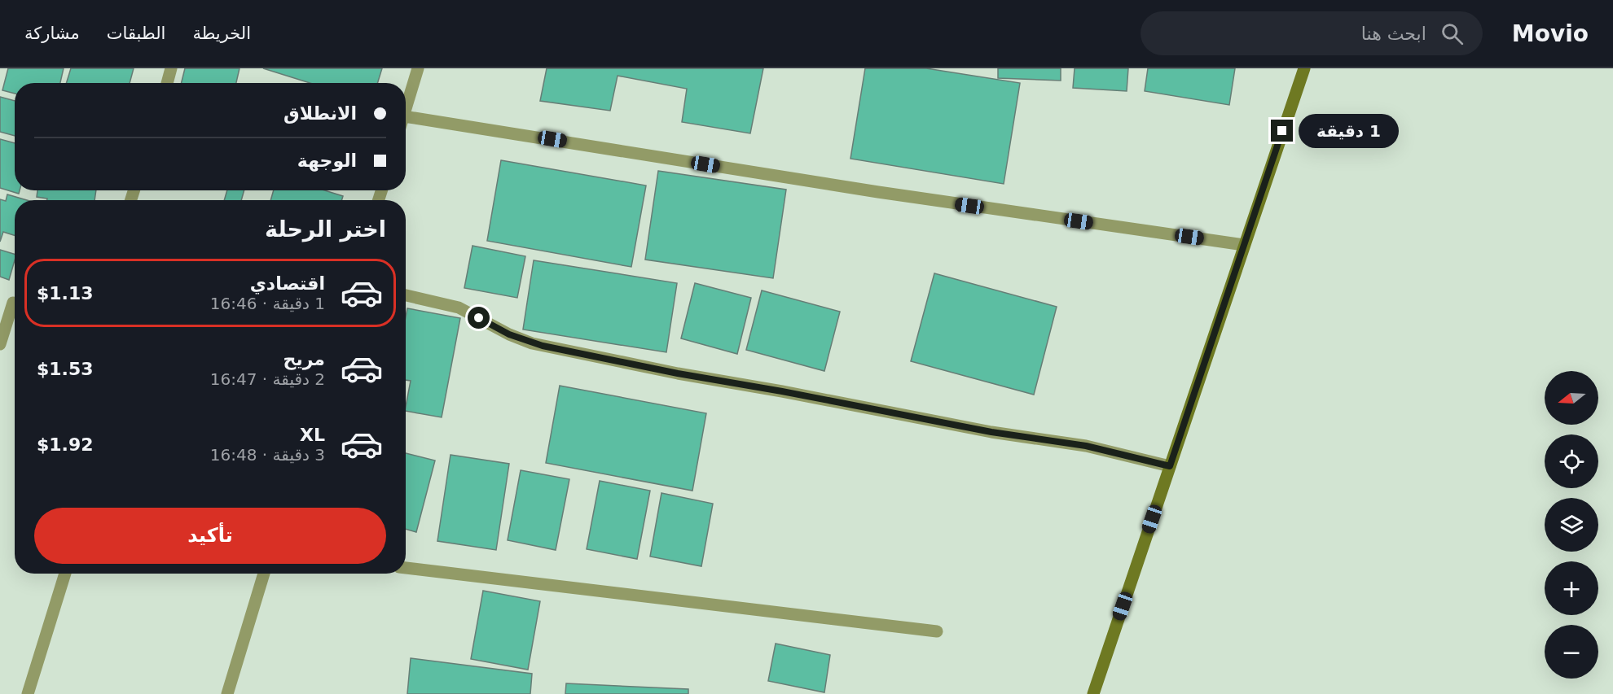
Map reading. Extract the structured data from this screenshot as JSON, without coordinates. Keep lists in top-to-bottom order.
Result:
{
  "north": "left",
  "page": {
    "header": "Movio",
    "search": "ابحث هنا",
    "nav": ["الخريطة", "الطبقات", "مشاركة"],
    "banner": ["الانطلاق", "الوجهة"],
    "bubble": "1 دقيقة",
    "heading": "اختر الرحلة",
    "list": [
      {
        "name": "اقتصادي",
        "note": "1 دقيقة · 16:46",
        "value": "$1.13"
      },
      {
        "name": "مريح",
        "note": "2 دقيقة · 16:47",
        "value": "$1.53"
      },
      {
        "name": "XL",
        "note": "3 دقيقة · 16:48",
        "value": "$1.92"
      }
    ],
    "map_buttons": ["+", "−"],
    "buttons": "تأكيد"
  }
}
